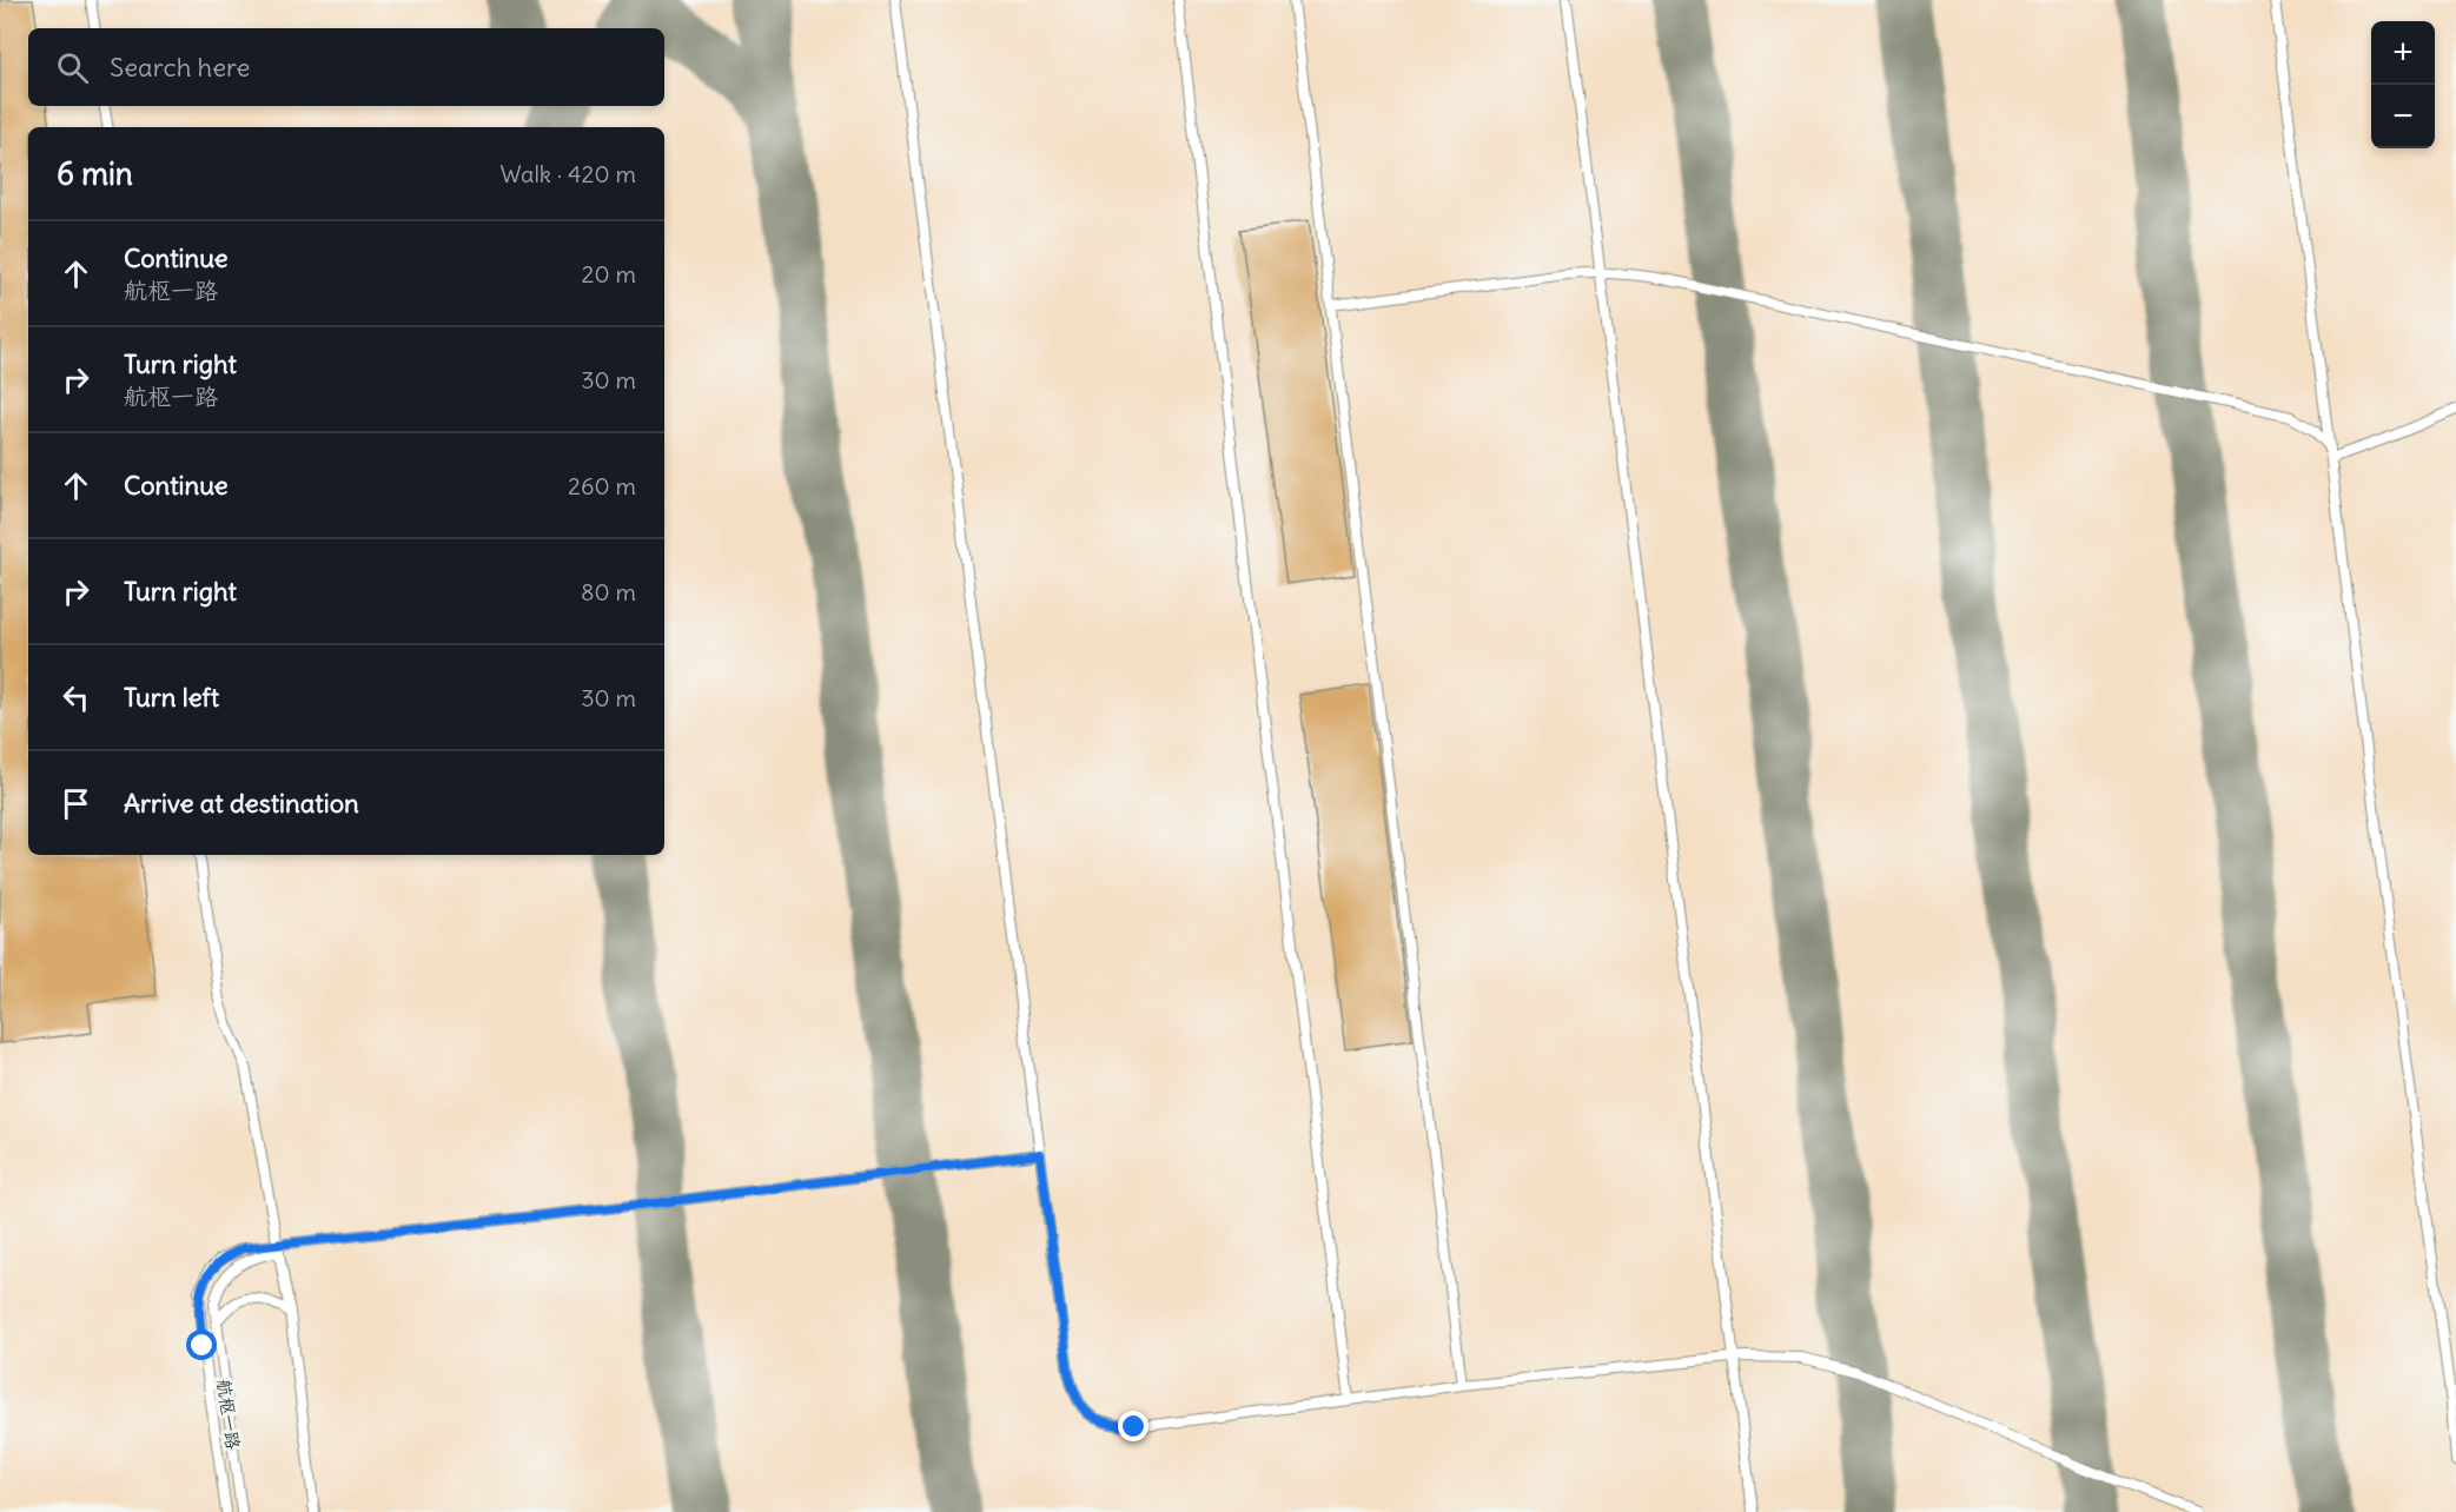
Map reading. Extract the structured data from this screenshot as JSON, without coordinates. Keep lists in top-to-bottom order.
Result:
{
  "streets": {
    "lane": ["航枢一路"]
  },
  "page": {
    "map_buttons": ["+", "−"],
    "search": "Search here",
    "heading": ["6 min", "Walk · 420 m"],
    "list": [
      ["Continue", "航枢一路", "20 m"],
      ["Turn right", "航枢一路", "30 m"],
      ["Continue", "260 m"],
      ["Turn right", "80 m"],
      ["Turn left", "30 m"],
      "Arrive at destination"
    ]
  }
}
